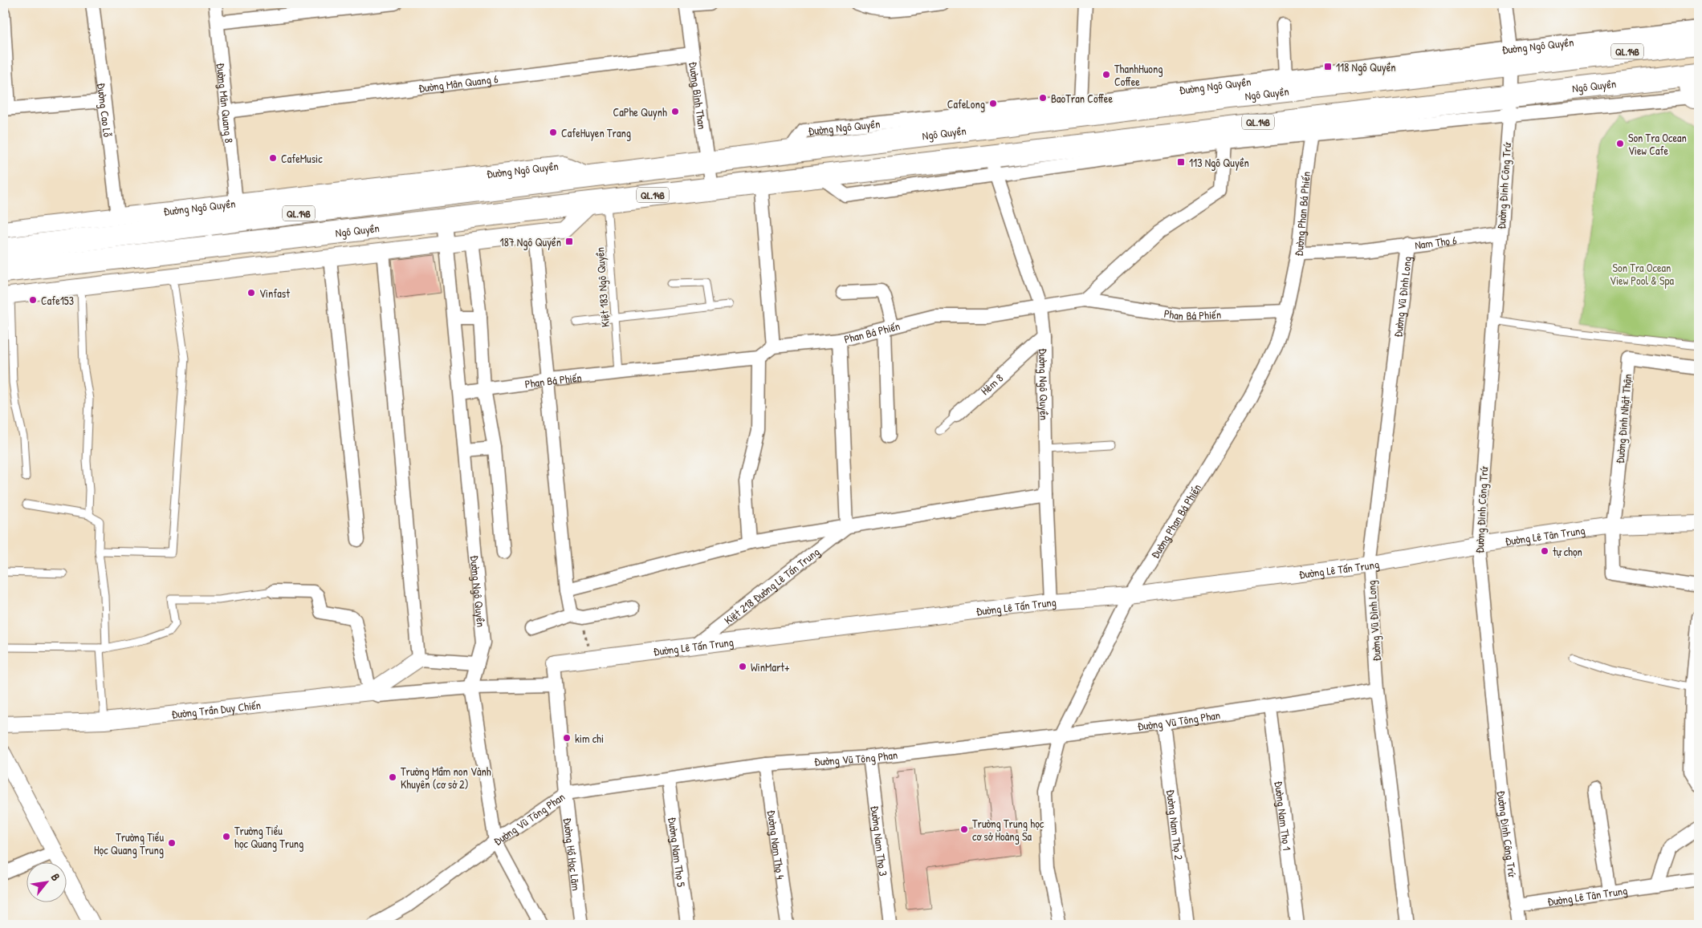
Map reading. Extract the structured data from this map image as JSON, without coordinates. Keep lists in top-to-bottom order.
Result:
{
  "streets": {
    "highway": ["QL.14B", "Ngô Quyền"],
    "street": [
      "Đường Ngô Quyền",
      "Đường Mân Quang 6",
      "Đường Bình Than",
      "Đường Mân Quang 8",
      "Đường Cao Lỗ",
      "Đường Đinh Công Trứ",
      "Đường Phan Bá Phiến",
      "Nam Thọ 6",
      "Đường Vũ Đình Long",
      "Phan Bá Phiến",
      "Hẻm 8",
      "Đường Đinh Nhật Thận",
      "Đường Lê Tân Trung",
      "Đường Lê Tấn Trung",
      "Kiệt 218 Đường Lê Tấn Trung",
      "Đường Trần Duy Chiến",
      "Đường Vũ Tông Phan",
      "Đường Nam Thọ 1",
      "Đường Nam Thọ 2",
      "Đường Nam Thọ 3",
      "Đường Nam Thọ 4",
      "Đường Nam Thọ 5",
      "Đường Hồ Học Lãm"
    ],
    "lane": ["Kiệt 183 Ngô Quyền"]
  },
  "crossings": [
    ["Đường Ngô Quyền", "QL.14B"],
    ["Đường Ngô Quyền", "Ngô Quyền"],
    ["Đường Ngô Quyền", "Đường Mân Quang 8"],
    ["Đường Ngô Quyền", "Đường Cao Lỗ"],
    ["Đường Ngô Quyền", "Đường Đinh Công Trứ"],
    ["Đường Ngô Quyền", "Phan Bá Phiến"],
    ["Đường Ngô Quyền", "Hẻm 8"],
    ["Đường Ngô Quyền", "Đường Lê Tấn Trung"],
    ["Đường Ngô Quyền", "Đường Vũ Tông Phan"],
    ["QL.14B", "Ngô Quyền"],
    ["QL.14B", "Đường Bình Than"],
    ["Đường Mân Quang 6", "Đường Bình Than"],
    ["Đường Mân Quang 6", "Đường Mân Quang 8"],
    ["Ngô Quyền", "Đường Bình Than"],
    ["Ngô Quyền", "Đường Đinh Công Trứ"],
    ["Ngô Quyền", "Đường Phan Bá Phiến"],
    ["Ngô Quyền", "Kiệt 183 Ngô Quyền"],
    ["Đường Đinh Công Trứ", "Nam Thọ 6"],
    ["Đường Đinh Công Trứ", "Đường Lê Tân Trung"],
    ["Đường Đinh Công Trứ", "Đường Lê Tấn Trung"],
    ["Đường Phan Bá Phiến", "Nam Thọ 6"],
    ["Đường Phan Bá Phiến", "Phan Bá Phiến"],
    ["Đường Phan Bá Phiến", "Đường Lê Tấn Trung"],
    ["Đường Phan Bá Phiến", "Đường Vũ Tông Phan"],
    ["Nam Thọ 6", "Đường Vũ Đình Long"],
    ["Kiệt 183 Ngô Quyền", "Phan Bá Phiến"],
    ["Đường Vũ Đình Long", "Đường Lê Tấn Trung"],
    ["Đường Vũ Đình Long", "Đường Vũ Tông Phan"],
    ["Đường Đinh Nhật Thận", "Đường Lê Tân Trung"],
    ["Đường Lê Tân Trung", "Đường Lê Tấn Trung"],
    ["Đường Lê Tấn Trung", "Kiệt 218 Đường Lê Tấn Trung"],
    ["Đường Lê Tấn Trung", "Đường Hồ Học Lãm"],
    ["Đường Vũ Tông Phan", "Đường Nam Thọ 1"],
    ["Đường Vũ Tông Phan", "Đường Nam Thọ 2"],
    ["Đường Vũ Tông Phan", "Đường Nam Thọ 3"],
    ["Đường Vũ Tông Phan", "Đường Nam Thọ 4"],
    ["Đường Vũ Tông Phan", "Đường Nam Thọ 5"],
    ["Đường Vũ Tông Phan", "Đường Hồ Học Lãm"]
  ],
  "parks": ["Son Tra Ocean View Pool & Spa"],
  "places": {
    "transit": ["118 Ngô Quyền", "113 Ngô Quyền", "187 Ngô Quyền"],
    "other": [
      "ThanhHuong Coffee",
      "BaoTran Coffee",
      "CafeLong",
      "CaPhe Quynh",
      "CafeHuyen Trang",
      "Son Tra Ocean View Cafe",
      "CafeMusic",
      "Vinfast",
      "Cafe153",
      "tự chọn",
      "WinMart+",
      "kim chi",
      "Trường Mầm non Vành Khuyên (cơ sở 2)",
      "Trường Trung học cơ sở Hoàng Sa",
      "Trường Tiểu học Quang Trung",
      "Trường Tiểu Học Quang Trung"
    ]
  },
  "north": "top right"
}
